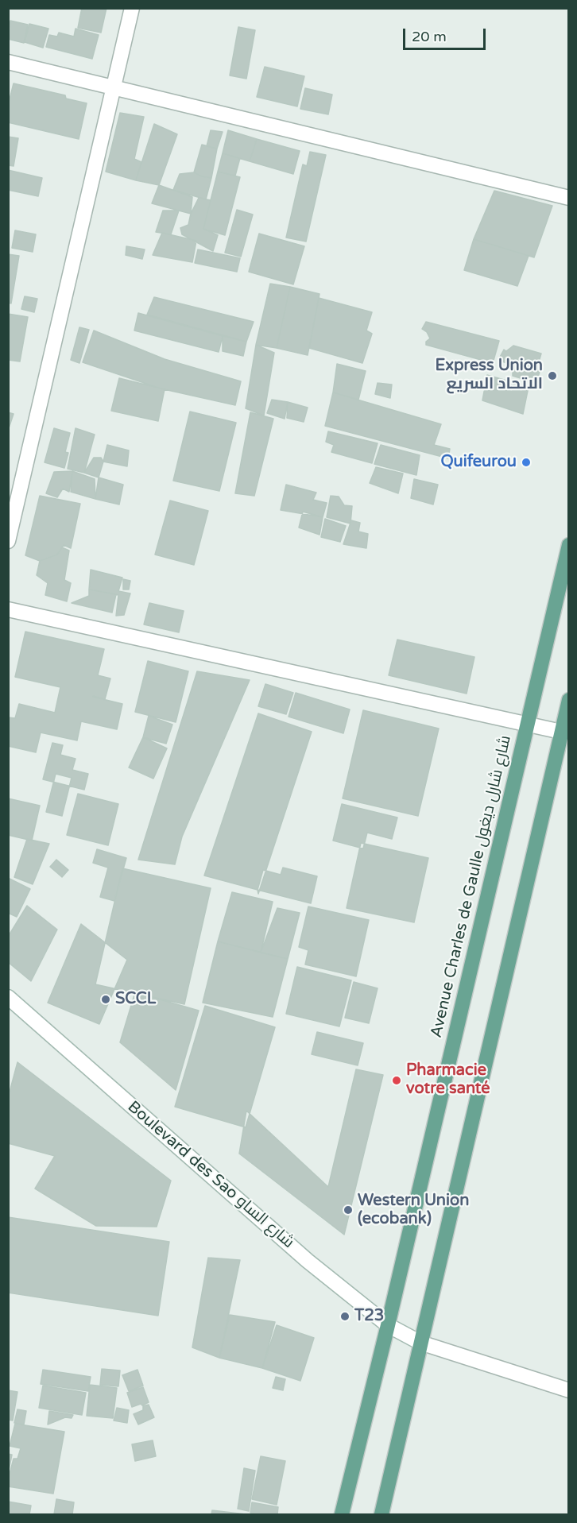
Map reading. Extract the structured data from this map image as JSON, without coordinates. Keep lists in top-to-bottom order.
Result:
{
  "streets": {
    "main road": ["Avenue Charles de Gaulle شارع شارل ديغول"],
    "street": ["Boulevard des Sao شارع الساو"]
  },
  "crossings": [
    ["Avenue Charles de Gaulle شارع شارل ديغول", "Boulevard des Sao شارع الساو"]
  ],
  "places": [
    "Express Union الاتحاد السريع",
    "Quifeurou",
    "SCCL",
    "Pharmacie votre santé",
    "Western Union (ecobank)",
    "T23"
  ],
  "scale_bar": "20 m"
}
